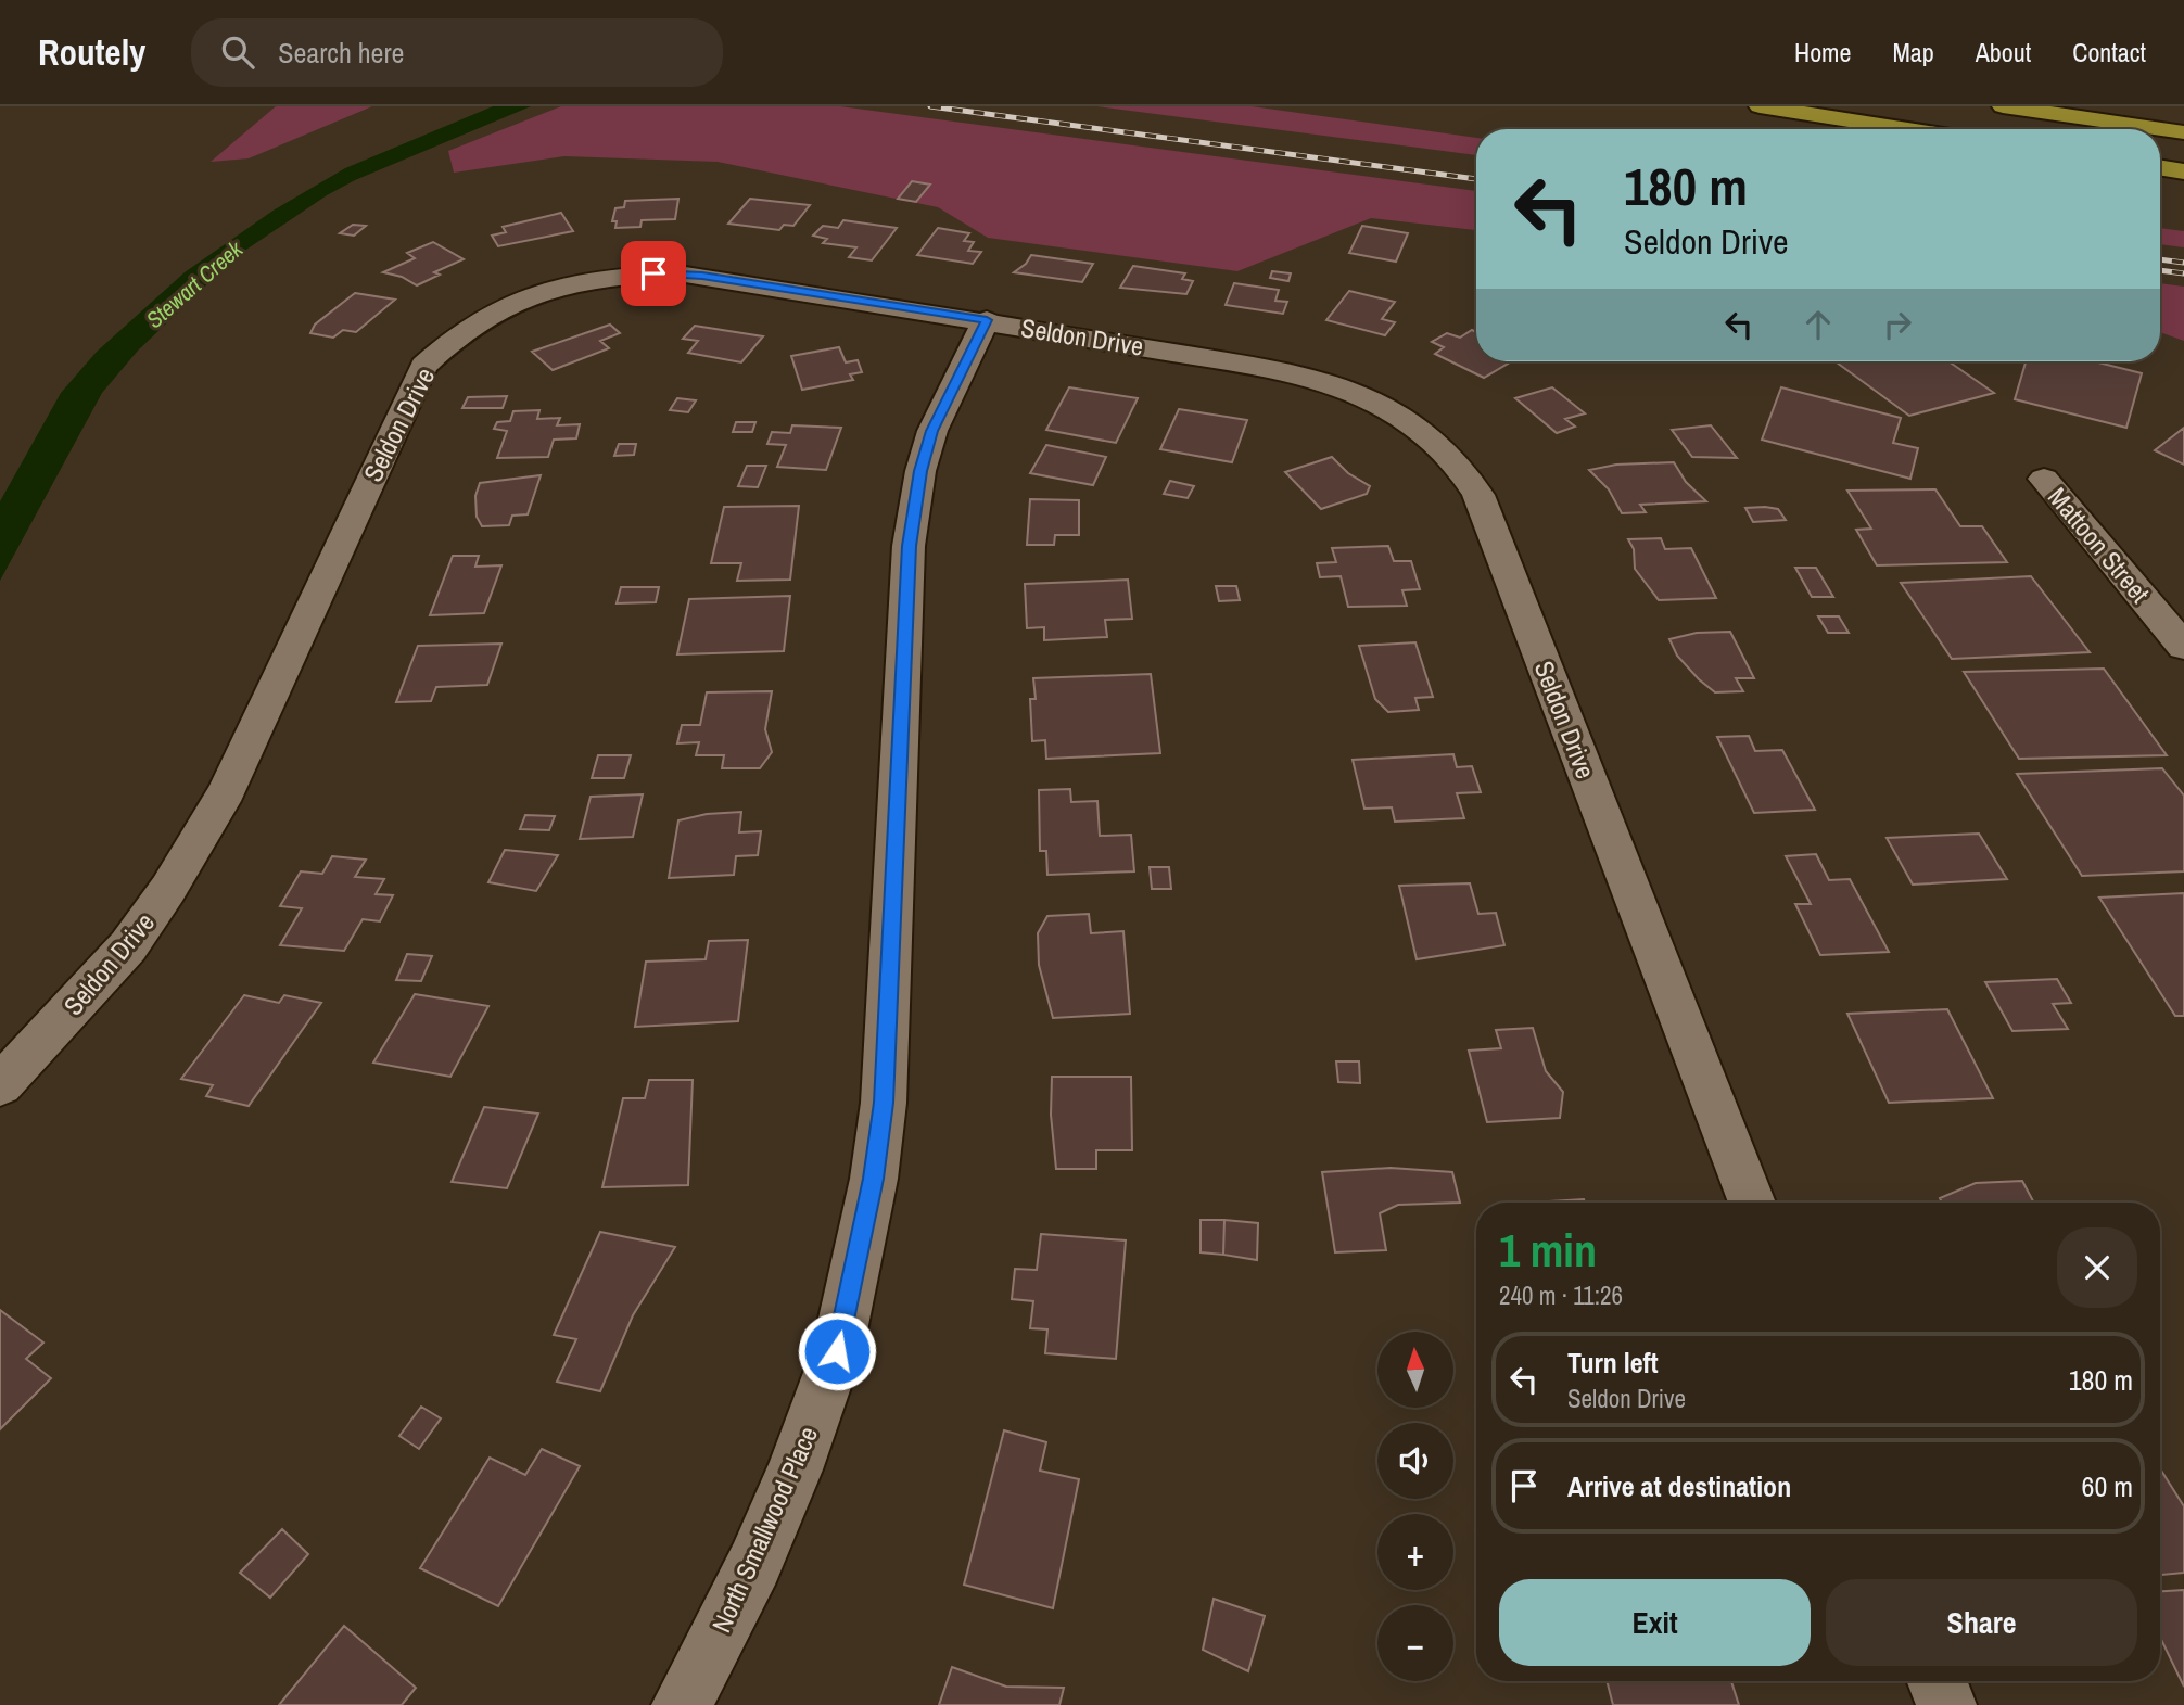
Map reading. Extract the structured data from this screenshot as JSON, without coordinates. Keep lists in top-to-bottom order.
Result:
{
  "streets": {
    "street": ["Seldon Drive", "Mattoon Street", "North Smallwood Place"]
  },
  "crossings": [
    ["Seldon Drive", "North Smallwood Place"]
  ],
  "water": ["Stewart Creek"],
  "north": "top",
  "page": {
    "header": "Routely",
    "search": "Search here",
    "nav": [
      "Home",
      "Map",
      "About",
      "Contact"
    ],
    "turn": ["180 m", "Seldon Drive"],
    "heading": ["1 min", "240 m · 11:26"],
    "map_buttons": ["+", "−"],
    "list": [
      {
        "name": "Turn left",
        "note": "Seldon Drive",
        "value": "180 m"
      },
      {
        "name": "Arrive at destination",
        "value": "60 m"
      }
    ],
    "buttons": ["Exit", "Share"]
  }
}
